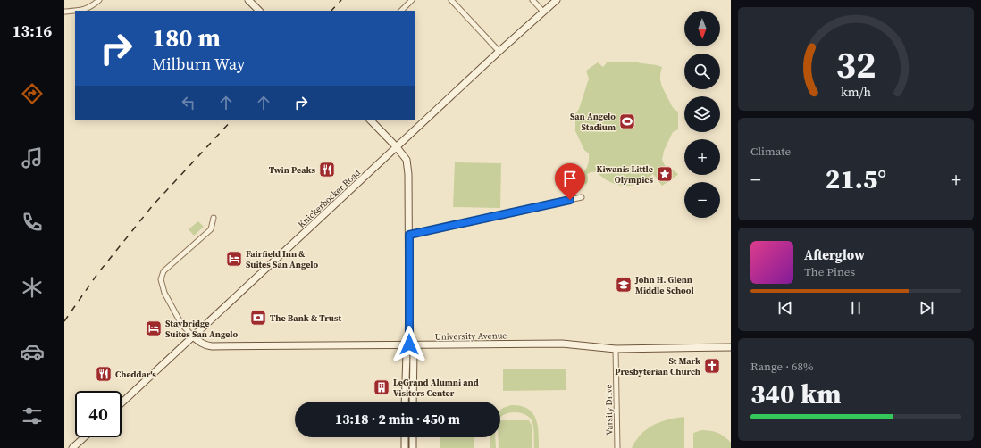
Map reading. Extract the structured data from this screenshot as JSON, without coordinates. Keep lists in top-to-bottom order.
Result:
{
  "streets": {
    "street": ["Knickerbocker Road", "University Avenue", "Varsity Drive"]
  },
  "crossings": [
    ["Knickerbocker Road", "University Avenue"],
    ["University Avenue", "Varsity Drive"]
  ],
  "places": {
    "sports": ["San Angelo Stadium"],
    "restaurant": ["Twin Peaks", "Cheddar's"],
    "place": ["Kiwanis Little Olympics"],
    "hotel": ["Fairfield Inn & Suites San Angelo", "Staybridge Suites San Angelo"],
    "school or university": ["John H. Glenn Middle School"],
    "bank": ["The Bank & Trust"],
    "church": ["St Mark Presbyterian Church"],
    "building": ["LeGrand Alumni and Visitors Center"]
  },
  "north": "bottom",
  "page": {
    "tabs": "13:16",
    "map_buttons": ["+", "−"],
    "turn": ["180 m", "Milburn Way"],
    "tile": [
      "Climate",
      ["Range · 68%", "340 km"]
    ],
    "heat": ["−", "21.5°", "+"],
    "song": ["Afterglow", "The Pines"],
    "limit": "40",
    "trip": "13:18 · 2 min · 450 m",
    "gauge": ["32", "km/h"]
  }
}
